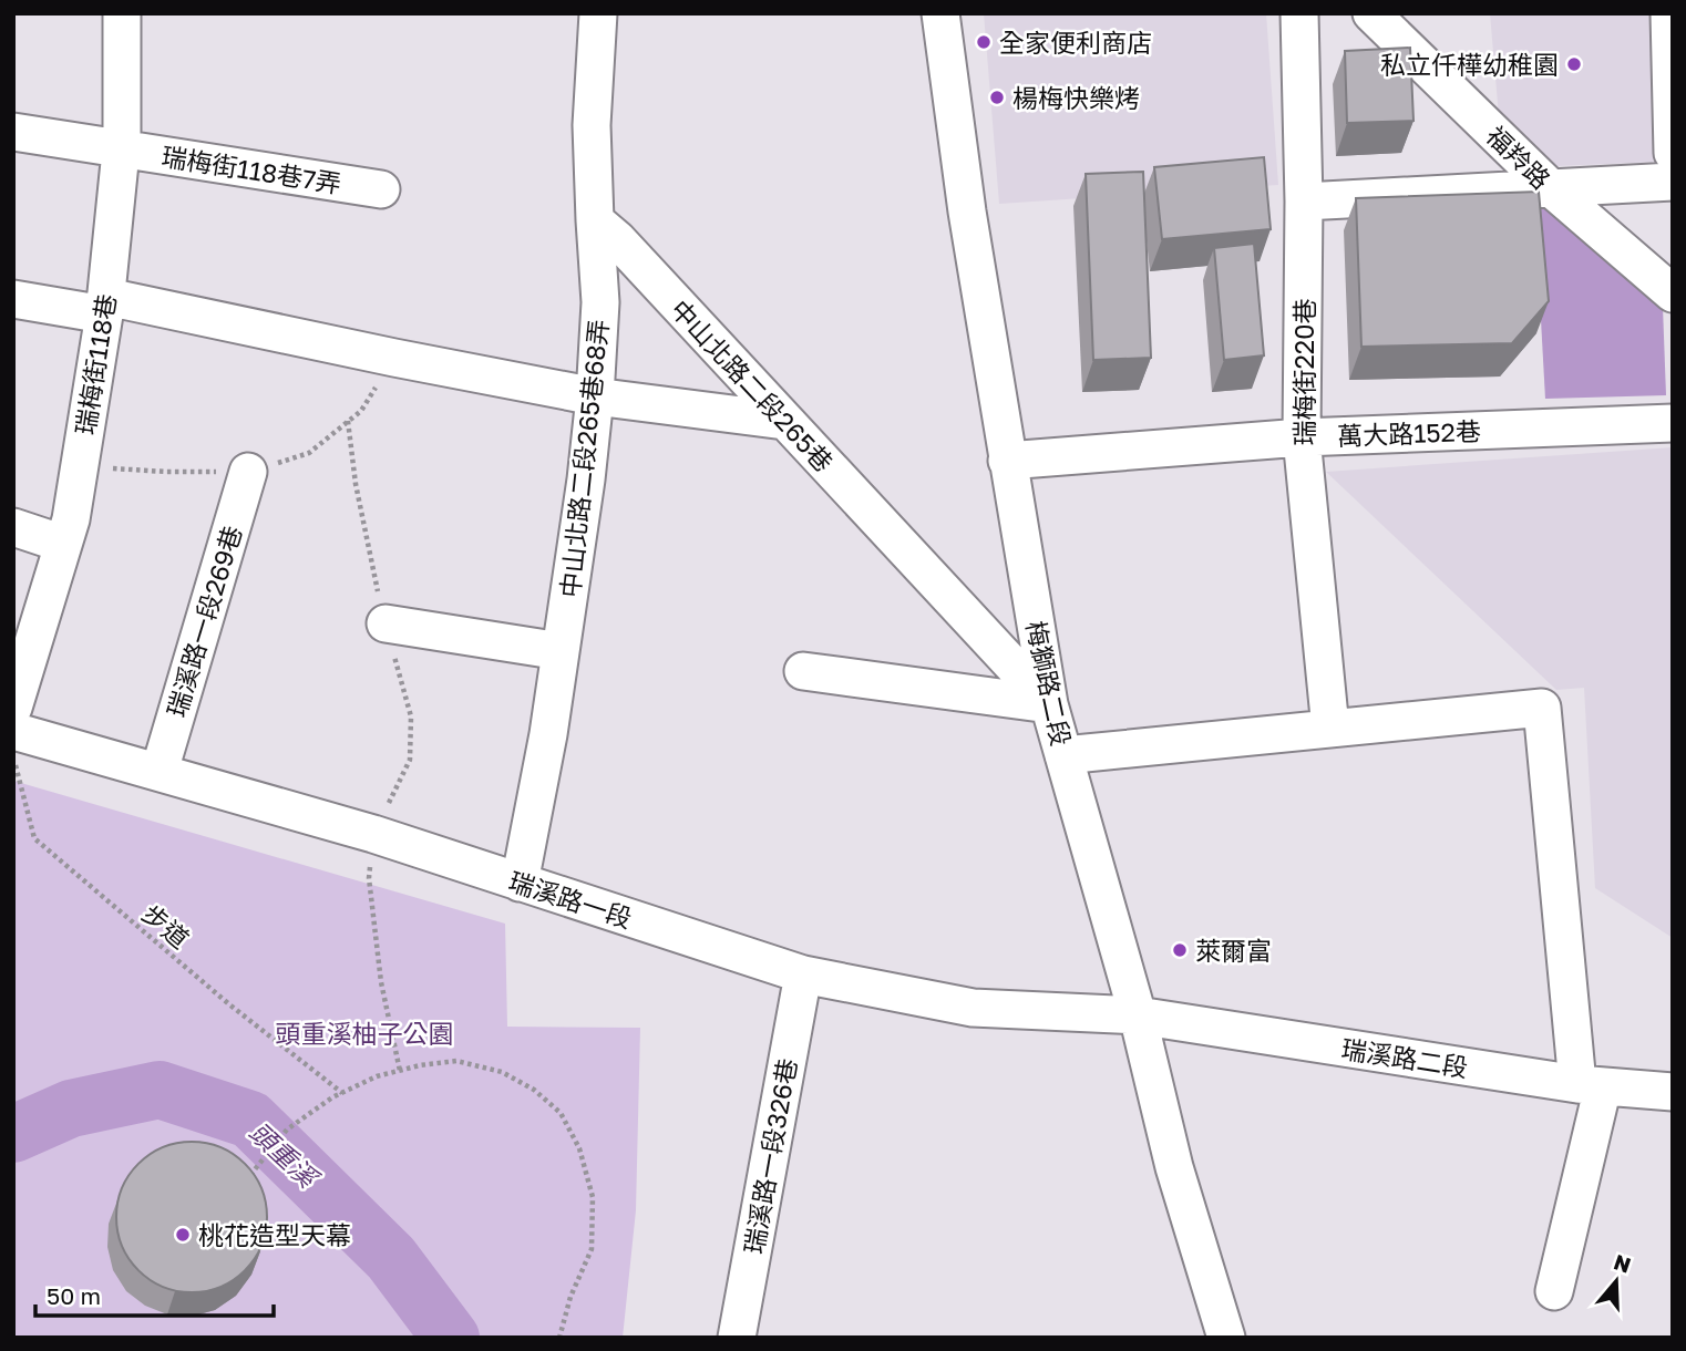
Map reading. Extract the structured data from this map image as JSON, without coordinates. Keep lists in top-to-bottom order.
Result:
{
  "streets": {
    "street": [
      "福羚路",
      "瑞梅街118巷7弄",
      "瑞梅街118巷",
      "瑞梅街220巷",
      "中山北路二段265巷",
      "萬大路152巷",
      "中山北路二段265巷68弄",
      "瑞溪路一段269巷",
      "梅獅路二段",
      "瑞溪路一段",
      "瑞溪路二段",
      "瑞溪路一段326巷"
    ],
    "path": ["步道"]
  },
  "crossings": [
    ["瑞梅街118巷7弄", "瑞梅街118巷"],
    ["瑞梅街220巷", "萬大路152巷"],
    ["中山北路二段265巷", "中山北路二段265巷68弄"],
    ["中山北路二段265巷", "梅獅路二段"],
    ["萬大路152巷", "梅獅路二段"],
    ["中山北路二段265巷68弄", "瑞溪路一段"],
    ["瑞溪路一段269巷", "瑞溪路一段"],
    ["梅獅路二段", "瑞溪路一段"],
    ["梅獅路二段", "瑞溪路二段"],
    ["瑞溪路一段", "瑞溪路二段"],
    ["瑞溪路一段", "瑞溪路一段326巷"]
  ],
  "water": ["頭重溪"],
  "parks": ["頭重溪柚子公園"],
  "places": [
    "全家便利商店",
    "私立仟樺幼稚園",
    "楊梅快樂烤",
    "萊爾富",
    "桃花造型天幕"
  ],
  "scale_bar": "50 m",
  "north": "top"
}
